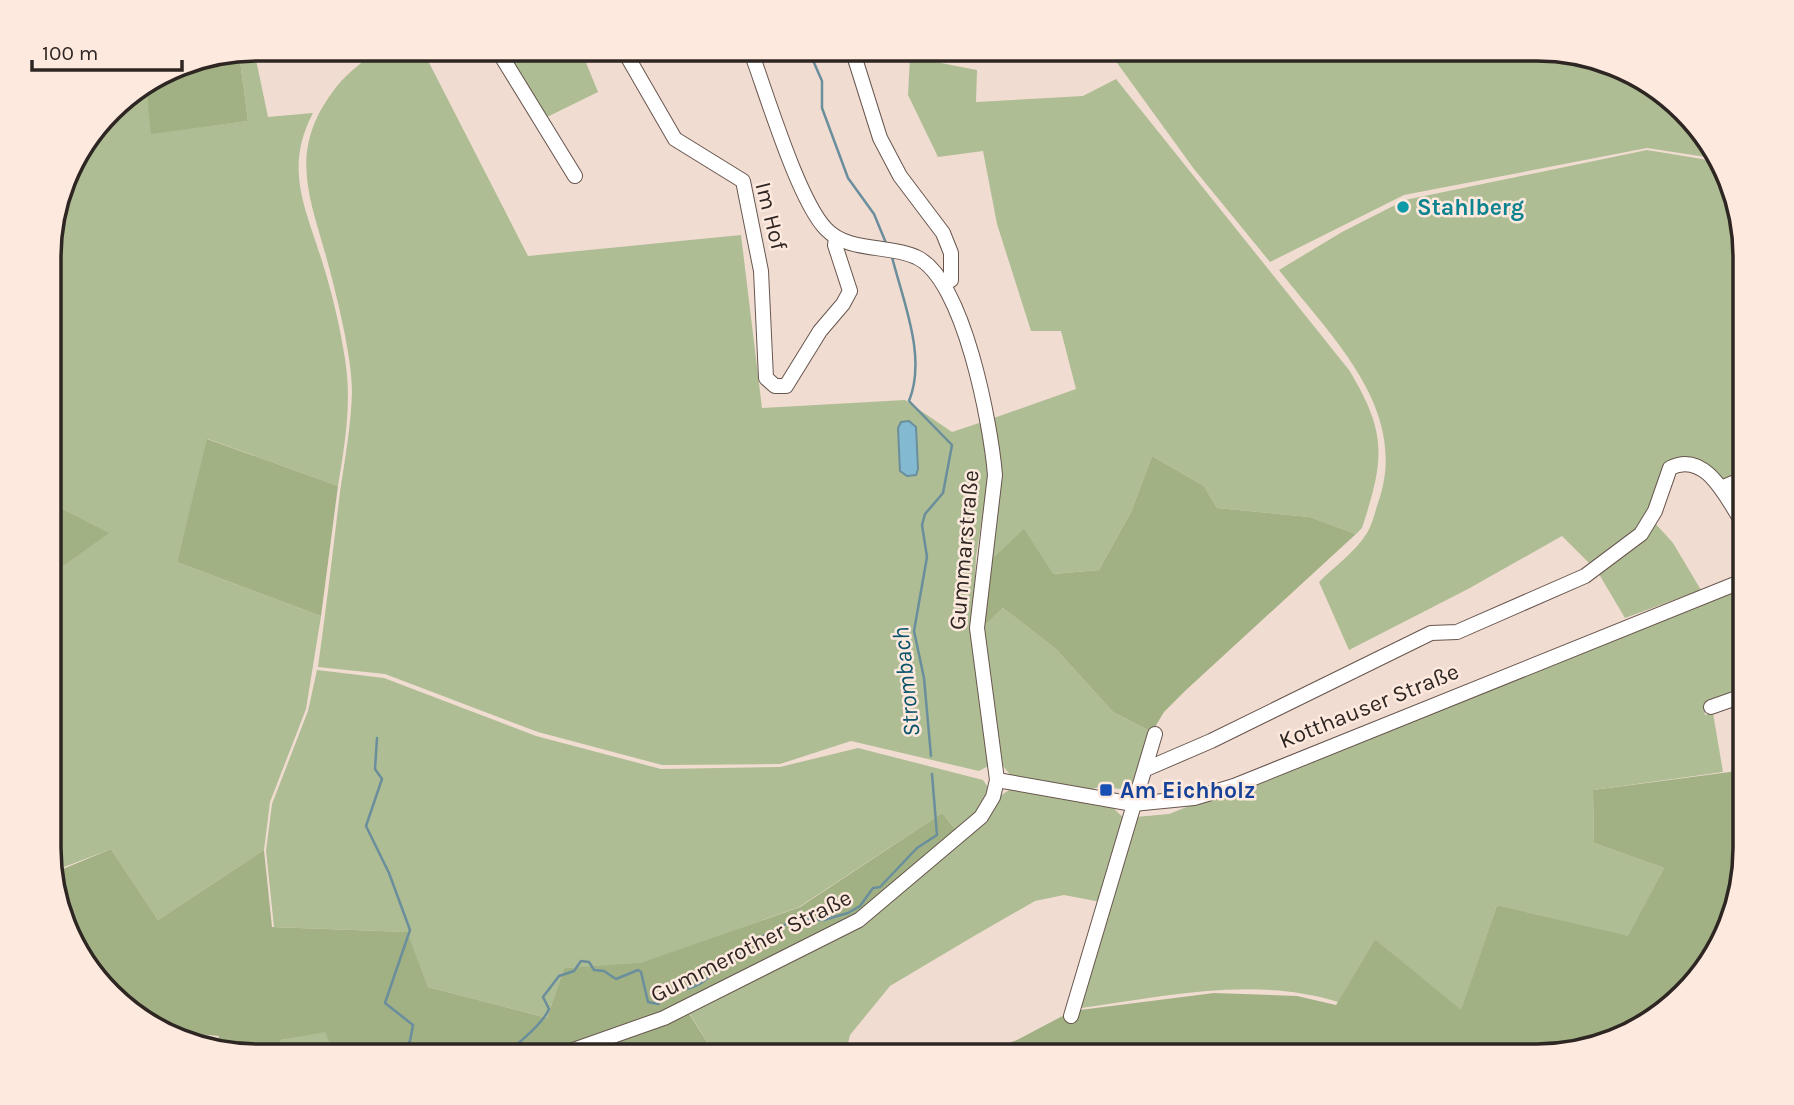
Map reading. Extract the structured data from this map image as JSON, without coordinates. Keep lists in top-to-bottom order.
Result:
{
  "streets": {
    "street": [
      "Im Hof",
      "Gummarstraße",
      "Kotthauser Straße",
      "Gummerother Straße"
    ]
  },
  "crossings": [
    ["Im Hof", "Gummarstraße"],
    ["Gummarstraße", "Kotthauser Straße"],
    ["Gummarstraße", "Gummerother Straße"],
    ["Kotthauser Straße", "Gummerother Straße"]
  ],
  "water": ["Strombach"],
  "places": {
    "other": ["Stahlberg"],
    "transit": ["Am Eichholz"]
  },
  "scale_bar": "100 m"
}
